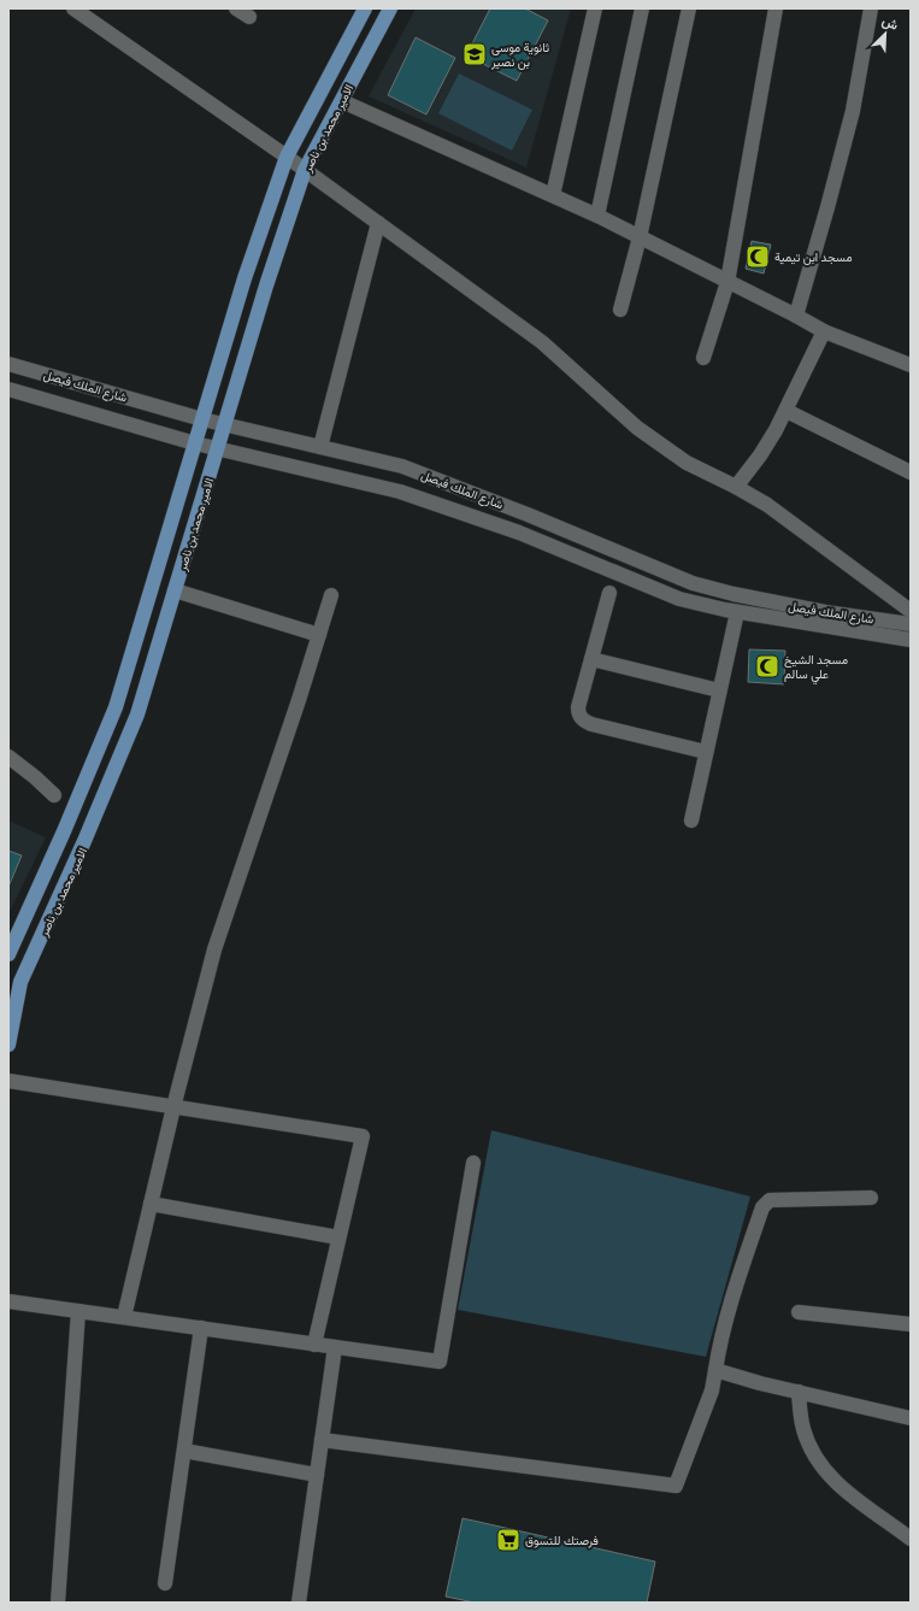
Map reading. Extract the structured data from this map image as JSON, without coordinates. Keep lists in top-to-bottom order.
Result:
{
  "streets": {
    "main road": ["الامير محمد بن ناصر"],
    "street": ["شارع الملك فيصل"]
  },
  "crossings": [
    ["الامير محمد بن ناصر", "شارع الملك فيصل"]
  ],
  "places": {
    "school or university": ["ثانوية موسى بن نصير"],
    "mosque": ["مسجد ابن تيمية", "مسجد الشيخ علي سالم"],
    "supermarket": ["فرصتك للتسوق"]
  },
  "north": "top right"
}
